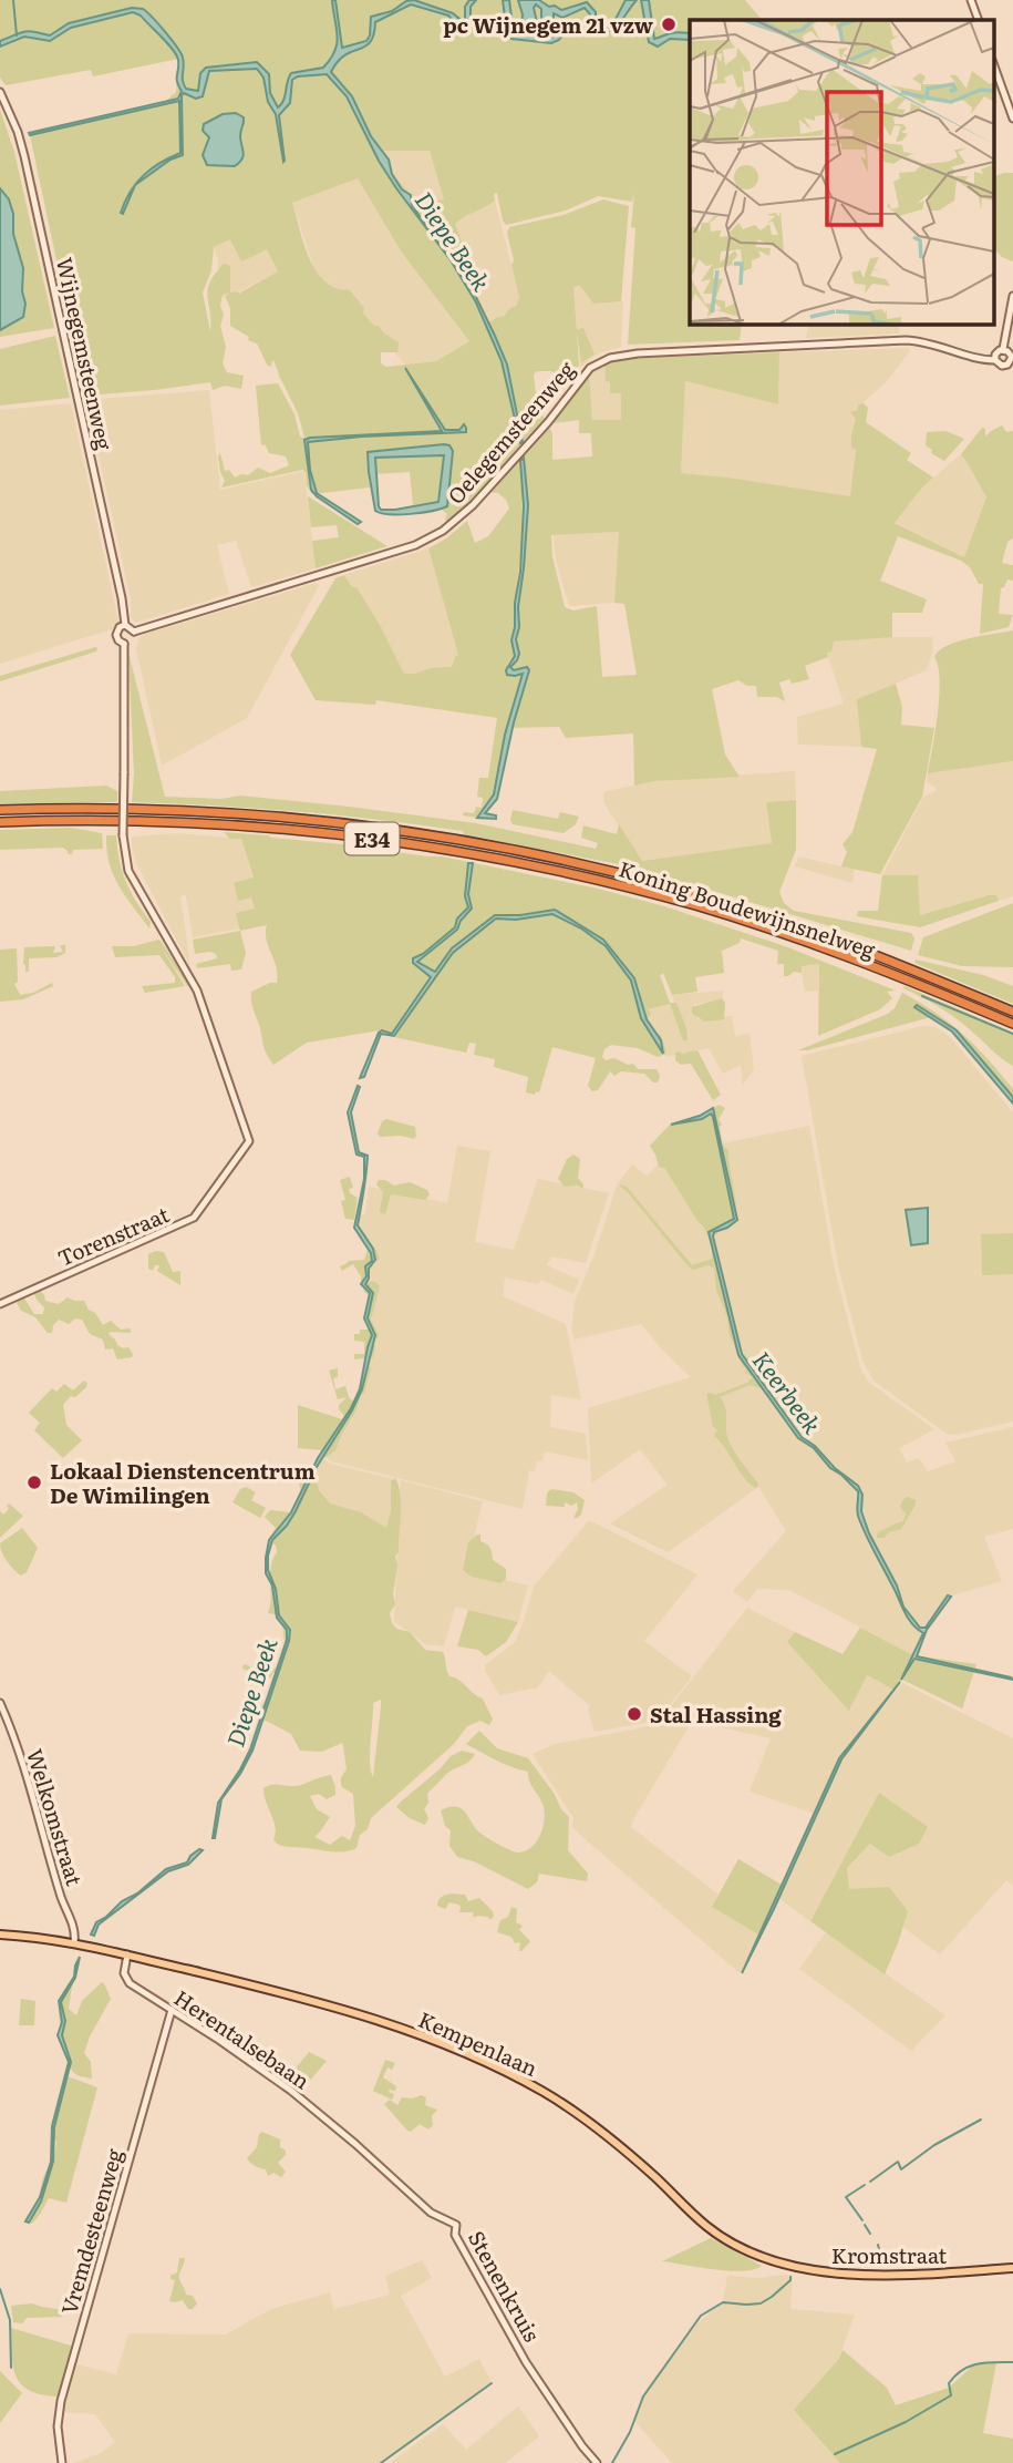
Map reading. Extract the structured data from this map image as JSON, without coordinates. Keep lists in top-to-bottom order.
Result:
{
  "streets": {
    "highway": ["E34", "Koning Boudewijnsnelweg"],
    "main road": ["Kempenlaan", "Kromstraat"],
    "street": [
      "Wijnegemsteenweg",
      "Oelegemsteenweg",
      "Torenstraat",
      "Welkomstraat",
      "Herentalsebaan",
      "Vremdesteenweg",
      "Stenenkruis"
    ]
  },
  "crossings": [
    ["Wijnegemsteenweg", "Oelegemsteenweg"],
    ["Wijnegemsteenweg", "Torenstraat"],
    ["Herentalsebaan", "Kempenlaan"],
    ["Herentalsebaan", "Vremdesteenweg"],
    ["Herentalsebaan", "Stenenkruis"],
    ["Kempenlaan", "Kromstraat"]
  ],
  "water": ["Diepe Beek", "Keerbeek"],
  "places": ["pc Wijnegem 21 vzw", "Lokaal Dienstencentrum De Wimilingen", "Stal Hassing"]
}
